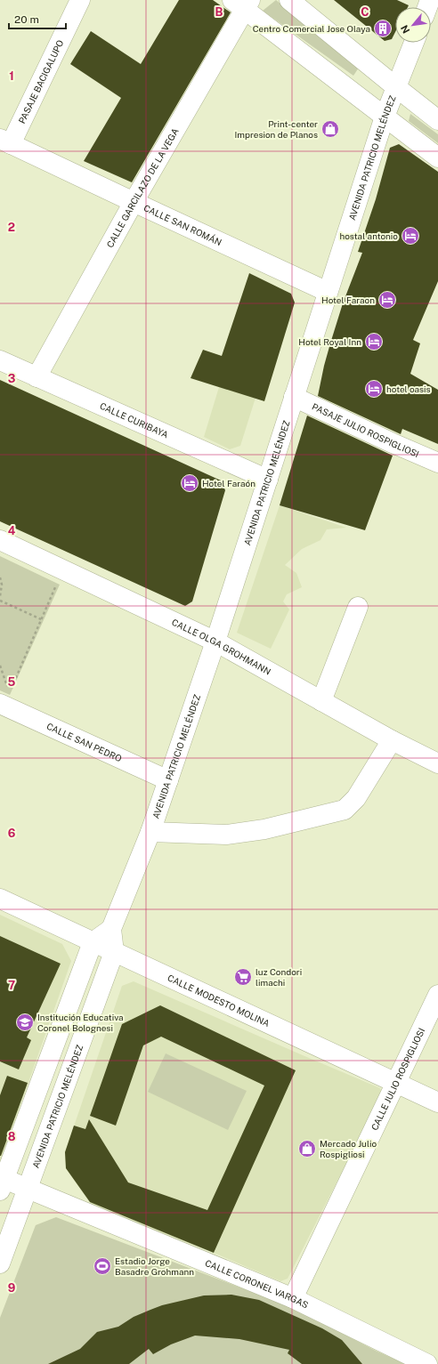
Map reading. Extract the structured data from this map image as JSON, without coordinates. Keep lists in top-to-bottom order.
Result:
{
  "streets": {
    "street": [
      "PASAJE BACIGALUPO",
      "AVENIDA PATRICIO MELÉNDEZ",
      "CALLE GARCILAZO DE LA VEGA",
      "CALLE SAN ROMÁN",
      "CALLE CURIBAYA",
      "PASAJE JULIO ROSPIGLIOSI",
      "CALLE OLGA GROHMANN",
      "CALLE SAN PEDRO",
      "CALLE MODESTO MOLINA",
      "CALLE JULIO ROSPIGLIOSI",
      "CALLE CORONEL VARGAS"
    ]
  },
  "crossings": [
    ["PASAJE BACIGALUPO", "CALLE SAN ROMÁN"],
    ["AVENIDA PATRICIO MELÉNDEZ", "CALLE SAN ROMÁN"],
    ["AVENIDA PATRICIO MELÉNDEZ", "CALLE CURIBAYA"],
    ["AVENIDA PATRICIO MELÉNDEZ", "PASAJE JULIO ROSPIGLIOSI"],
    ["AVENIDA PATRICIO MELÉNDEZ", "CALLE OLGA GROHMANN"],
    ["AVENIDA PATRICIO MELÉNDEZ", "CALLE SAN PEDRO"],
    ["AVENIDA PATRICIO MELÉNDEZ", "CALLE MODESTO MOLINA"],
    ["AVENIDA PATRICIO MELÉNDEZ", "CALLE CORONEL VARGAS"],
    ["CALLE GARCILAZO DE LA VEGA", "CALLE SAN ROMÁN"],
    ["CALLE GARCILAZO DE LA VEGA", "CALLE CURIBAYA"],
    ["CALLE MODESTO MOLINA", "CALLE JULIO ROSPIGLIOSI"],
    ["CALLE JULIO ROSPIGLIOSI", "CALLE CORONEL VARGAS"]
  ],
  "places": {
    "building": ["Centro Comercial Jose Olaya"],
    "shop": ["Print-center Impresion de Planos", "Mercado Julio Rospigliosi"],
    "hotel": [
      "hostal antonio",
      "Hotel Faraon",
      "Hotel Royal Inn",
      "hotel oasis",
      "Hotel Faraón"
    ],
    "supermarket": ["luz Condori limachi"],
    "school or university": ["Institución Educativa Coronel Bolognesi"],
    "sports": ["Estadio Jorge Basadre Grohmann"]
  },
  "scale_bar": "20 m",
  "north": "bottom left",
  "grid": {
    "columns": ["B", "C"],
    "rows": [
      "1",
      "2",
      "3",
      "4",
      "5",
      "6",
      "7",
      "8",
      "9"
    ]
  }
}
